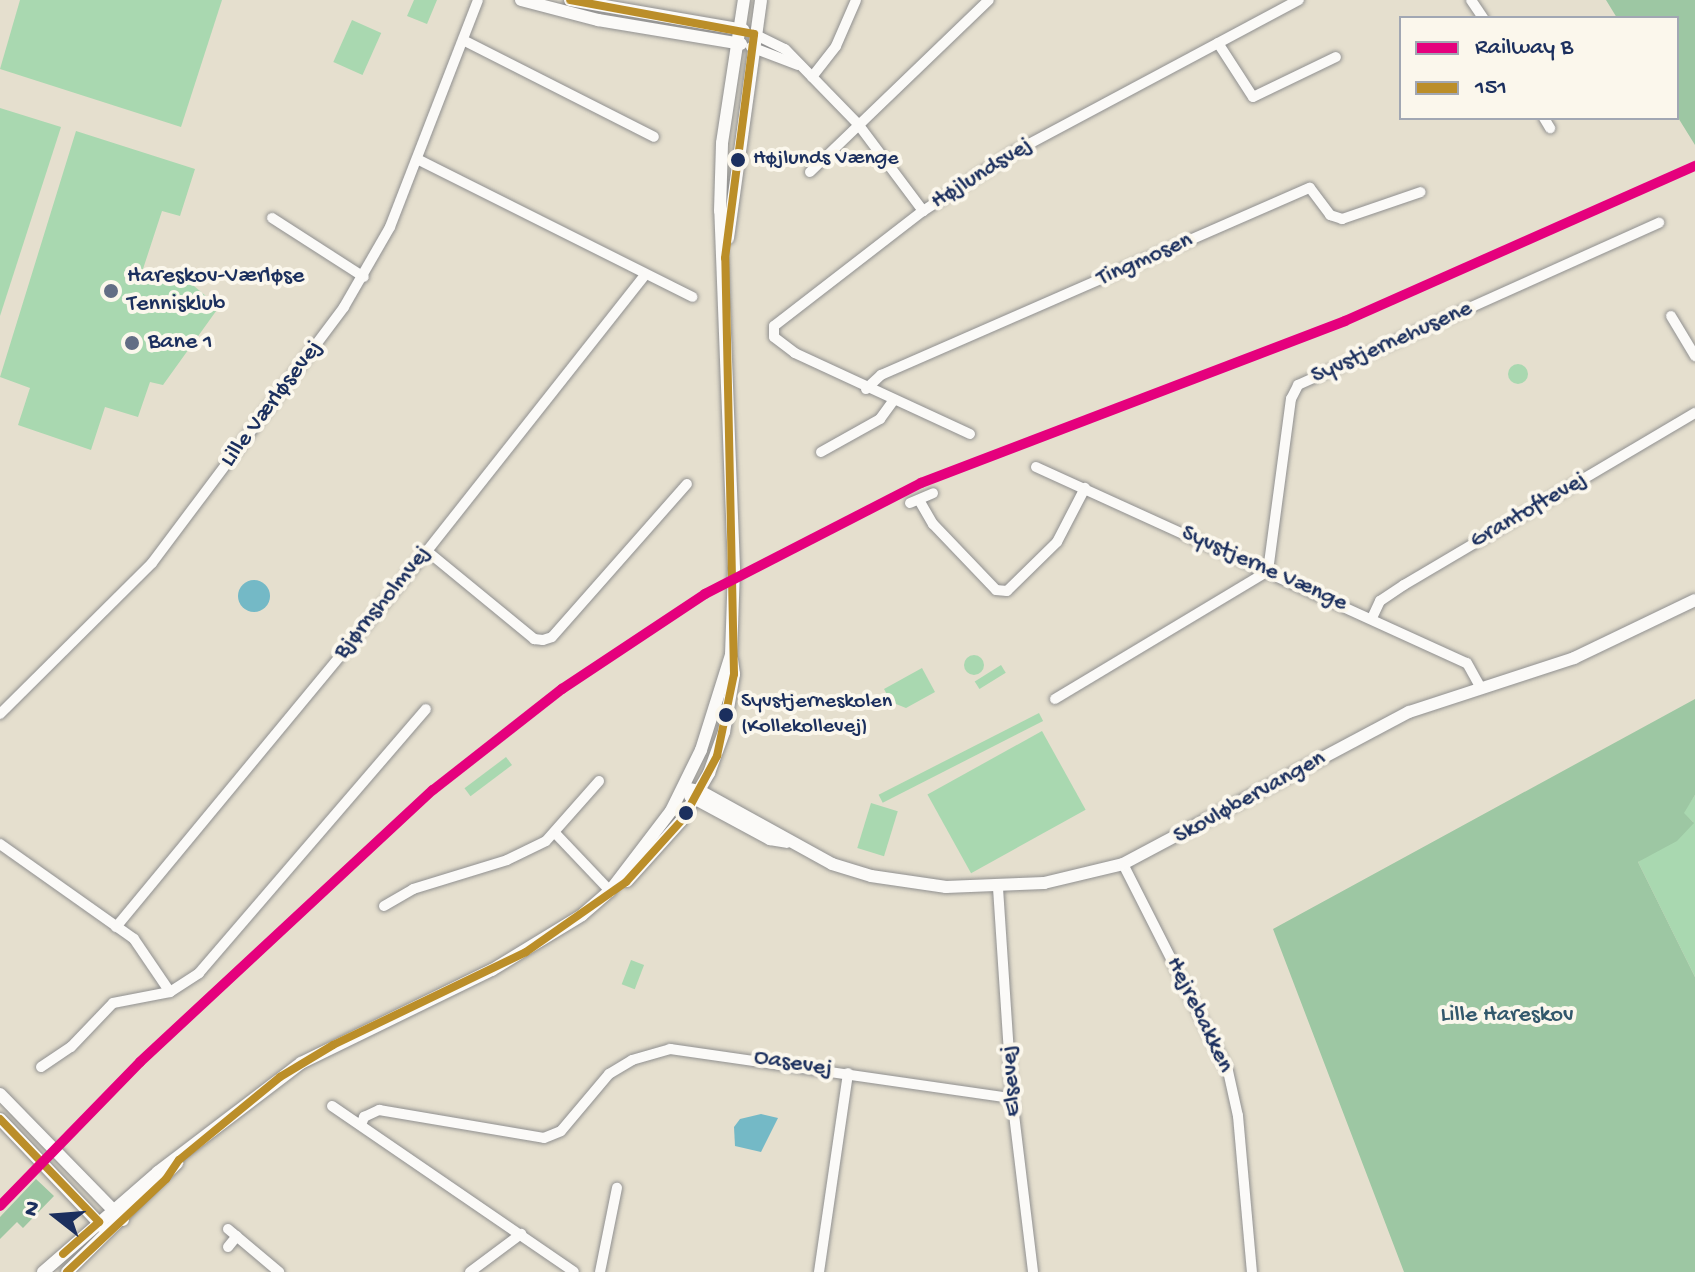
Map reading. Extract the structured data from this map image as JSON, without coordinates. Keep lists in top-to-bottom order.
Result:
{
  "streets": {
    "street": [
      "Højlundsvej",
      "Tingmosen",
      "Syvstjernehusene",
      "Lille Værløsevej",
      "Grantoftevej",
      "Syvstjerne Vænge",
      "Bjørnsholmvej",
      "Skovløbervangen",
      "Hejrebakken",
      "Oasevej",
      "Elsevej"
    ]
  },
  "crossings": [
    ["Højlundsvej", "Tingmosen"],
    ["Syvstjernehusene", "Syvstjerne Vænge"],
    ["Grantoftevej", "Syvstjerne Vænge"],
    ["Syvstjerne Vænge", "Skovløbervangen"],
    ["Skovløbervangen", "Hejrebakken"],
    ["Skovløbervangen", "Elsevej"],
    ["Oasevej", "Elsevej"]
  ],
  "parks": ["Lille Hareskov"],
  "places": [
    "Højlunds Vænge",
    "Hareskov-Værløse Tennisklub",
    "Bane 1",
    "Syvstjerneskolen (Kollekollevej)"
  ],
  "lines": ["transit line 151", "rail line B"],
  "legend": ["Railway B", "151"],
  "north": "left"
}
